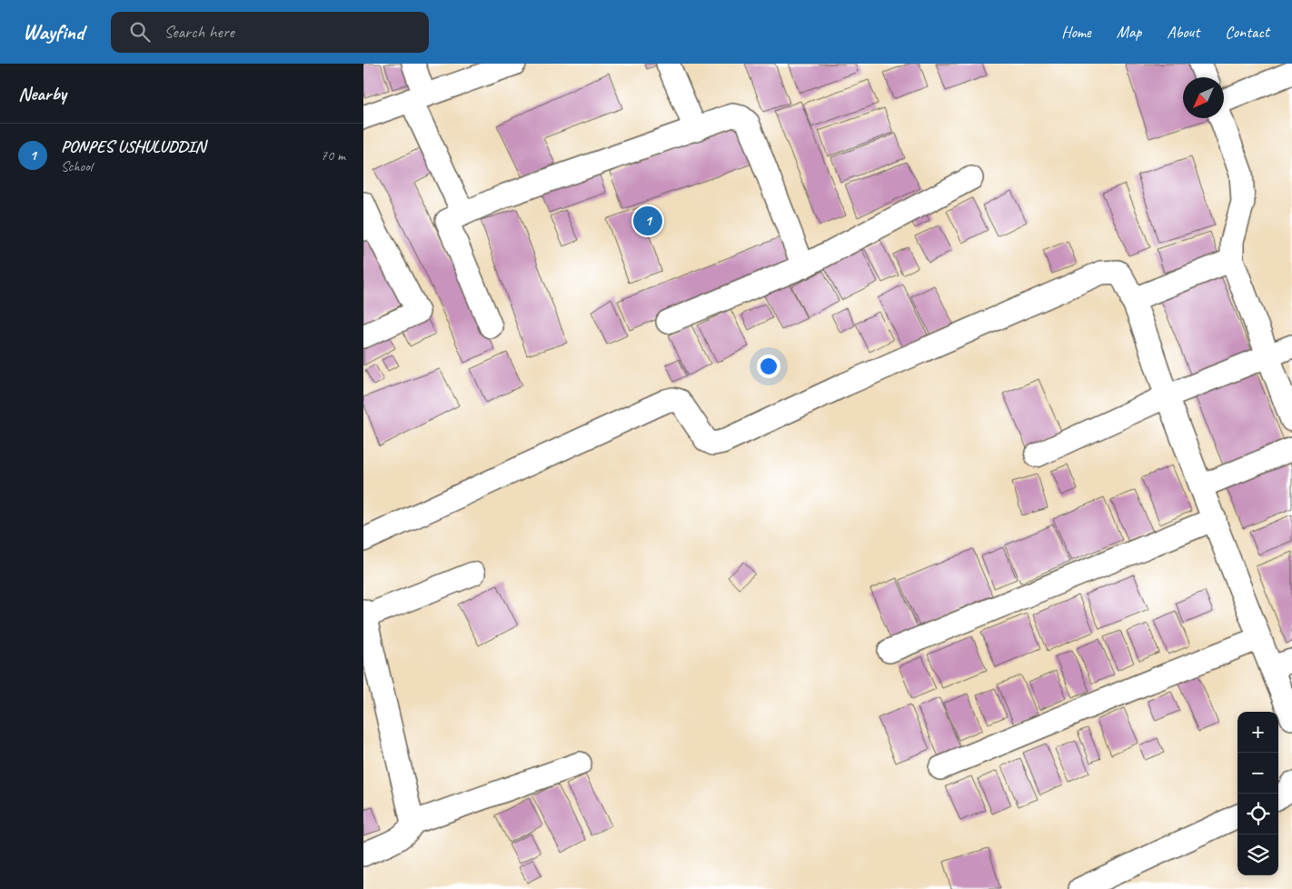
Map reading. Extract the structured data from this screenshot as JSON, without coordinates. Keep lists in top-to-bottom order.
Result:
{
  "north": "bottom left",
  "page": {
    "header": "Wayfind",
    "search": "Search here",
    "nav": [
      "Home",
      "Map",
      "About",
      "Contact"
    ],
    "heading": "Nearby",
    "list": [
      {
        "mark": "1",
        "name": "PONPES USHULUDDIN",
        "note": "School",
        "value": "70 m"
      }
    ],
    "pins": "1",
    "map_buttons": ["+", "−"]
  }
}
